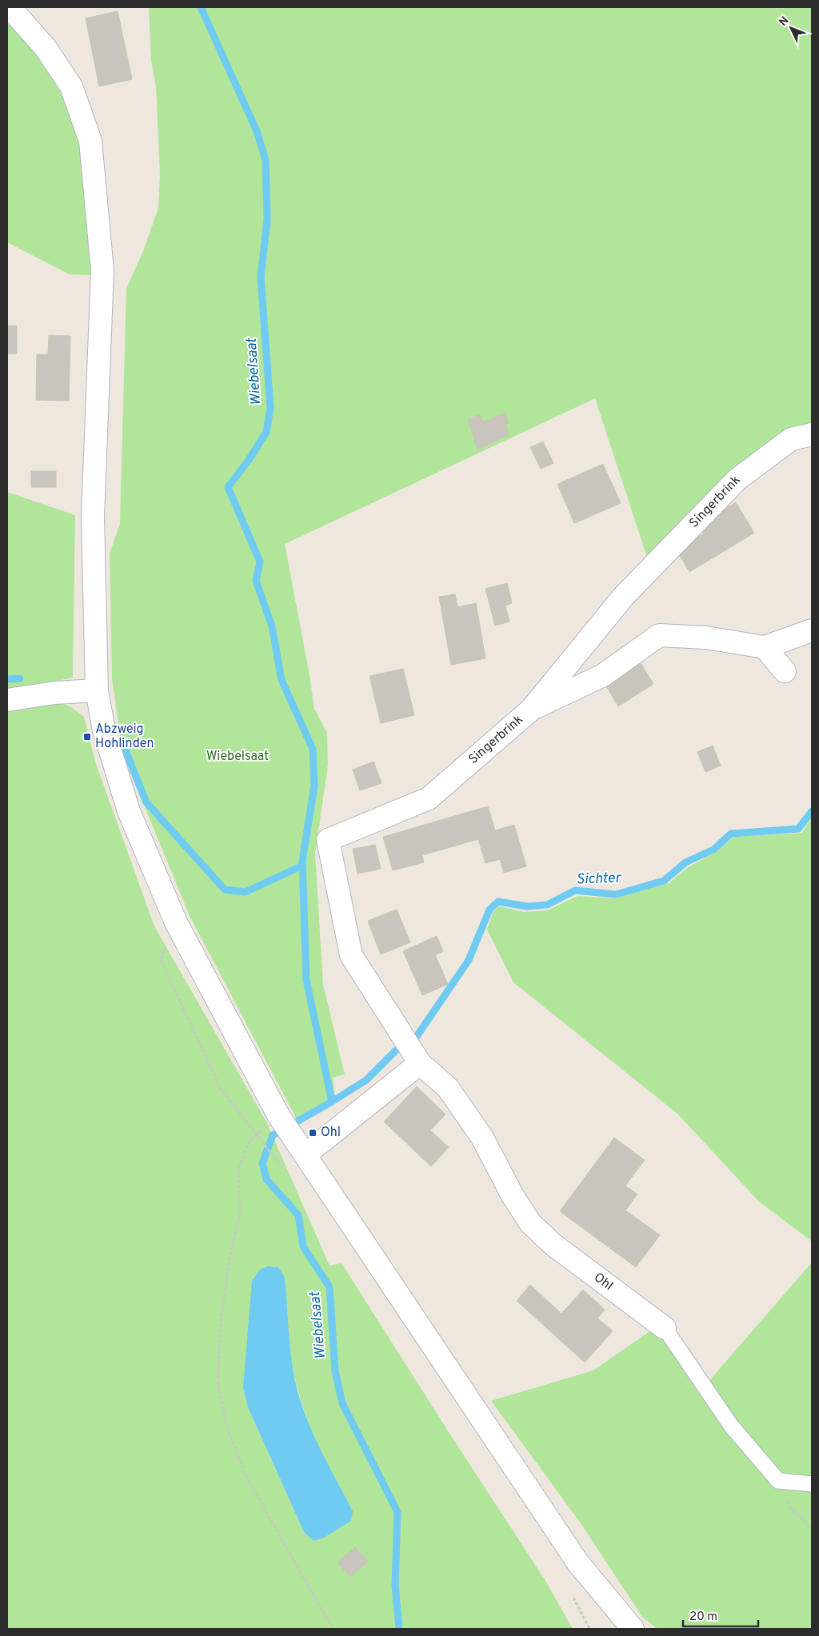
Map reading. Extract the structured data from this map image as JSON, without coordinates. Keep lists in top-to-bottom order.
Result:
{
  "streets": {
    "street": ["Singerbrink", "Ohl"]
  },
  "crossings": [
    ["Singerbrink", "Ohl"]
  ],
  "water": ["Wiebelsaat", "Sichter"],
  "parks": ["Wiebelsaat"],
  "places": {
    "transit": ["Abzweig Hohlinden", "Ohl"]
  },
  "scale_bar": "20 m",
  "north": "top left"
}
